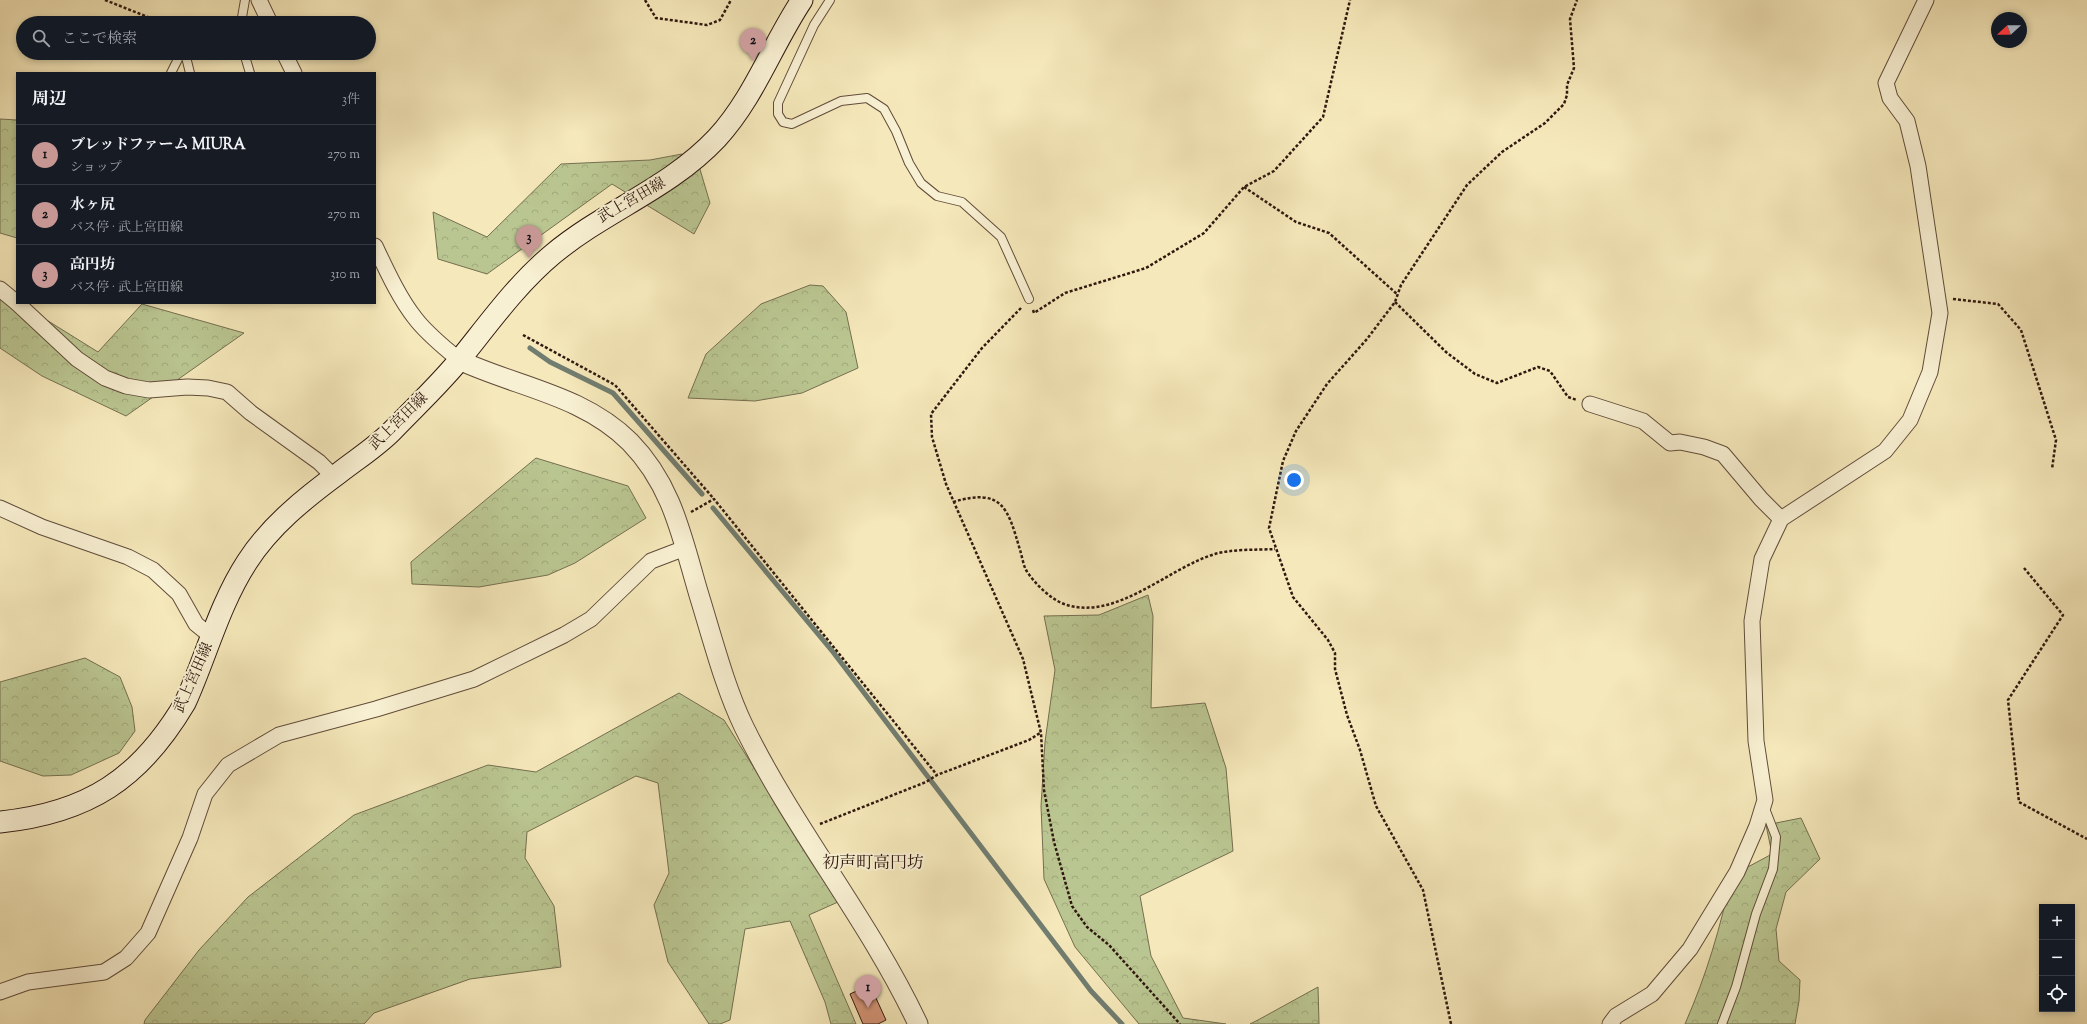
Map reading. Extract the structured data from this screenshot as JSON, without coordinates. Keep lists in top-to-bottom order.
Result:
{
  "streets": {
    "main road": ["武上宮田線"]
  },
  "districts": ["初声町高円坊"],
  "north": "left",
  "page": {
    "search": "ここで検索",
    "pins": ["2", "3", "1"],
    "heading": ["周辺", "3件"],
    "list": [
      {
        "mark": "1",
        "name": "ブレッドファーム MIURA",
        "note": "ショップ",
        "value": "270 m"
      },
      {
        "mark": "2",
        "name": "水ヶ尻",
        "note": "バス停 · 武上宮田線",
        "value": "270 m"
      },
      {
        "mark": "3",
        "name": "高円坊",
        "note": "バス停 · 武上宮田線",
        "value": "310 m"
      }
    ],
    "map_buttons": ["+", "−"]
  }
}
